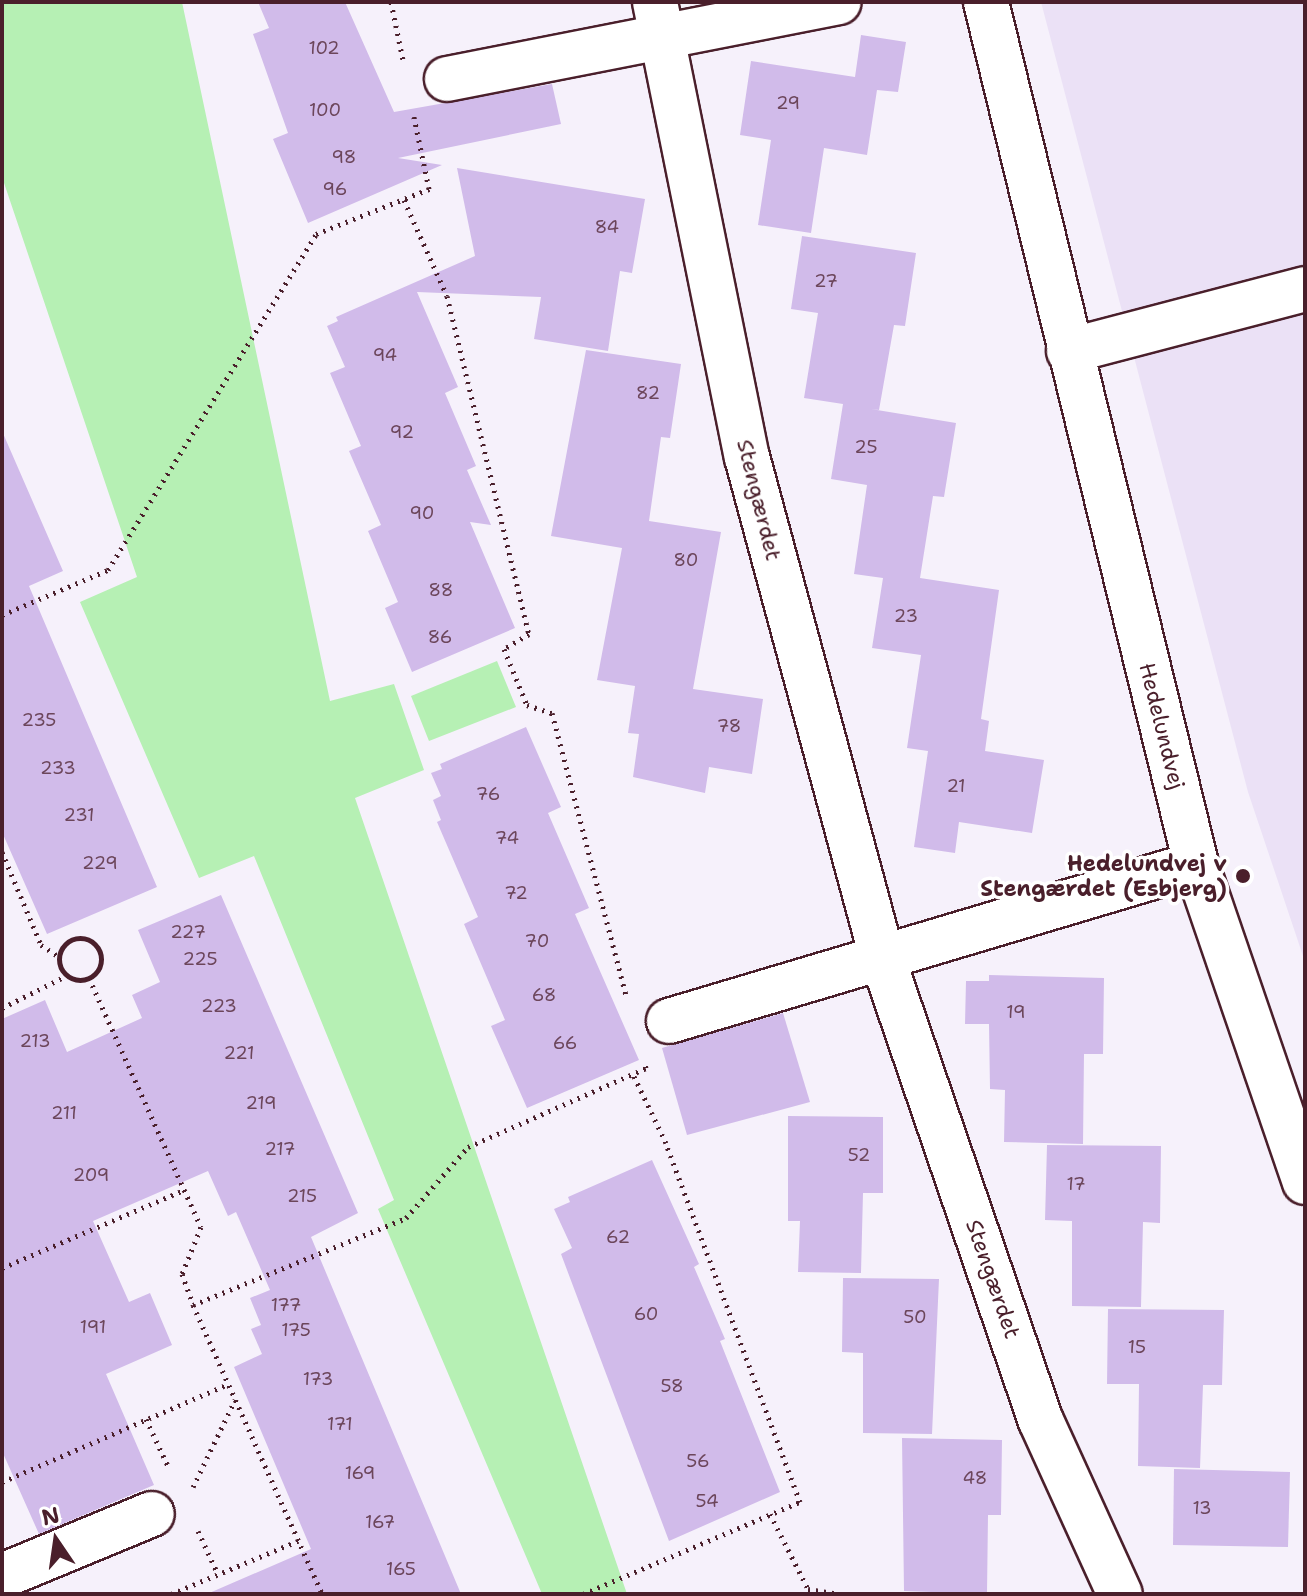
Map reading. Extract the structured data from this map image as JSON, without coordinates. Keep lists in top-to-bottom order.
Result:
{
  "streets": {
    "street": ["Stengærdet", "Hedelundvej"]
  },
  "places": ["Hedelundvej v Stengærdet (Esbjerg)"],
  "house_numbers": [
    "102",
    "29",
    "100",
    "98",
    "96",
    "84",
    "27",
    "94",
    "82",
    "92",
    "25",
    "90",
    "80",
    "88",
    "23",
    "86",
    "235",
    "78",
    "233",
    "21",
    "76",
    "231",
    "74",
    "229",
    "72",
    "227",
    "70",
    "225",
    "68",
    "223",
    "19",
    "213",
    "66",
    "221",
    "219",
    "211",
    "217",
    "52",
    "209",
    "17",
    "215",
    "62",
    "177",
    "60",
    "50",
    "191",
    "175",
    "15",
    "173",
    "58",
    "171",
    "56",
    "169",
    "48",
    "54",
    "13",
    "167",
    "165"
  ],
  "north": "top"
}
